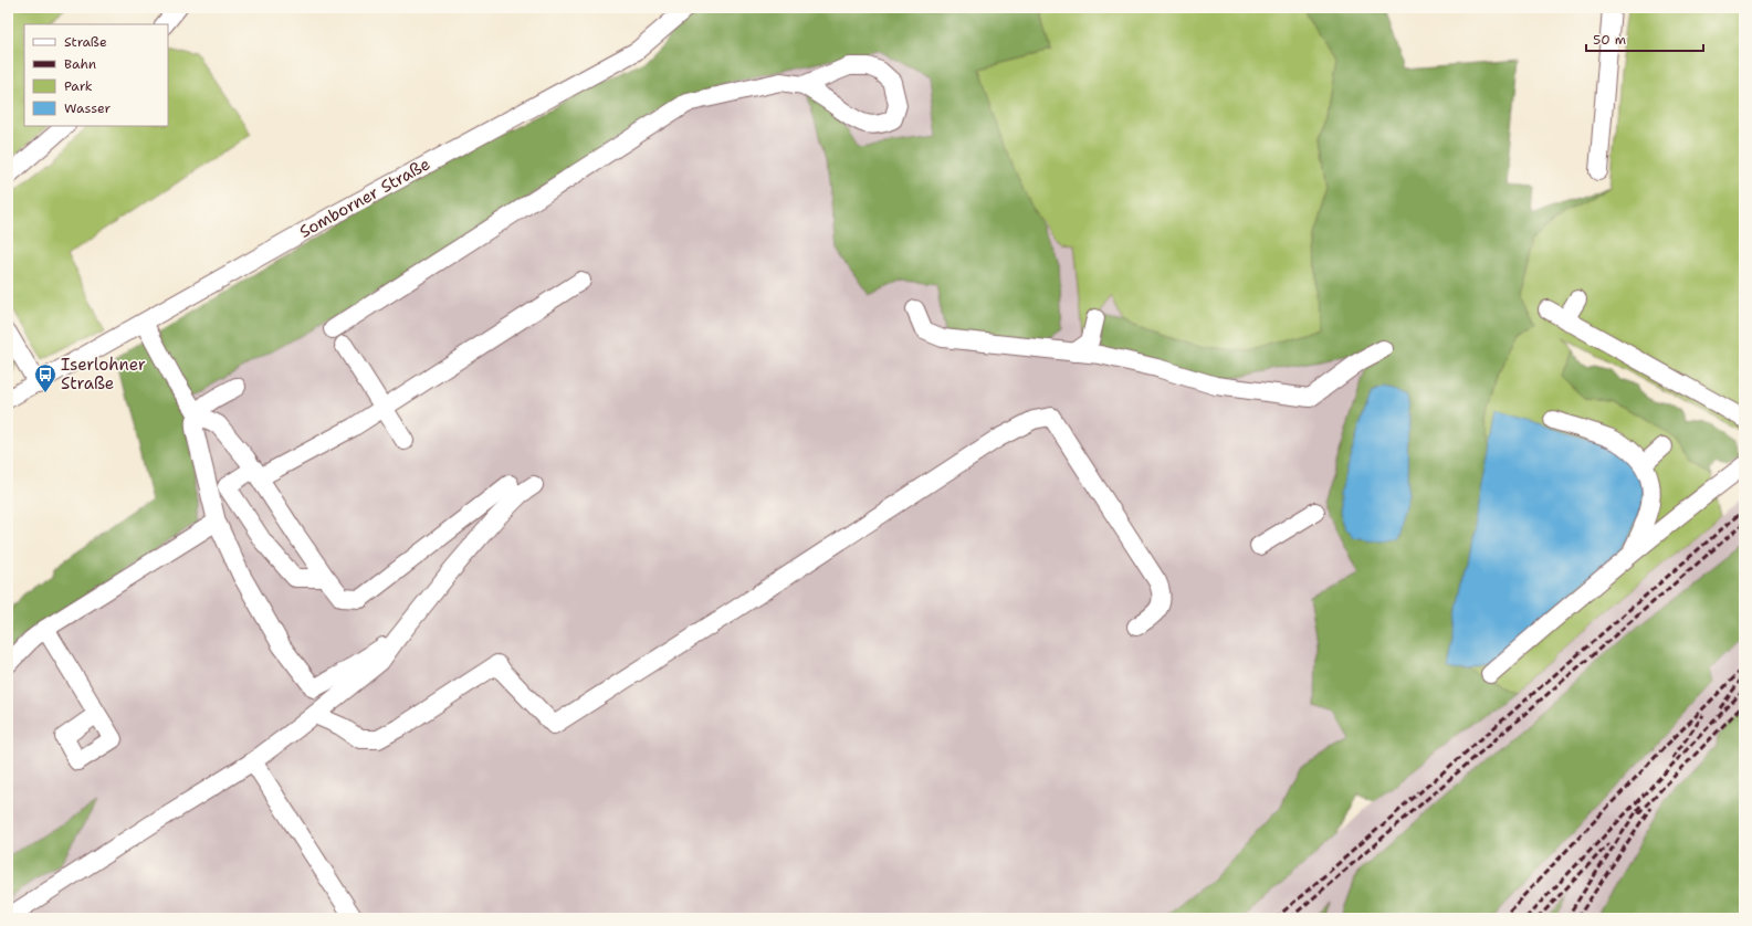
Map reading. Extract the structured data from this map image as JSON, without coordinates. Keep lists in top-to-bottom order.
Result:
{
  "streets": {
    "street": ["Somborner Straße"]
  },
  "places": {
    "bus stop": ["Iserlohner Straße"]
  },
  "legend": [
    "Straße",
    "Bahn",
    "Park",
    "Wasser"
  ],
  "scale_bar": "50 m"
}
